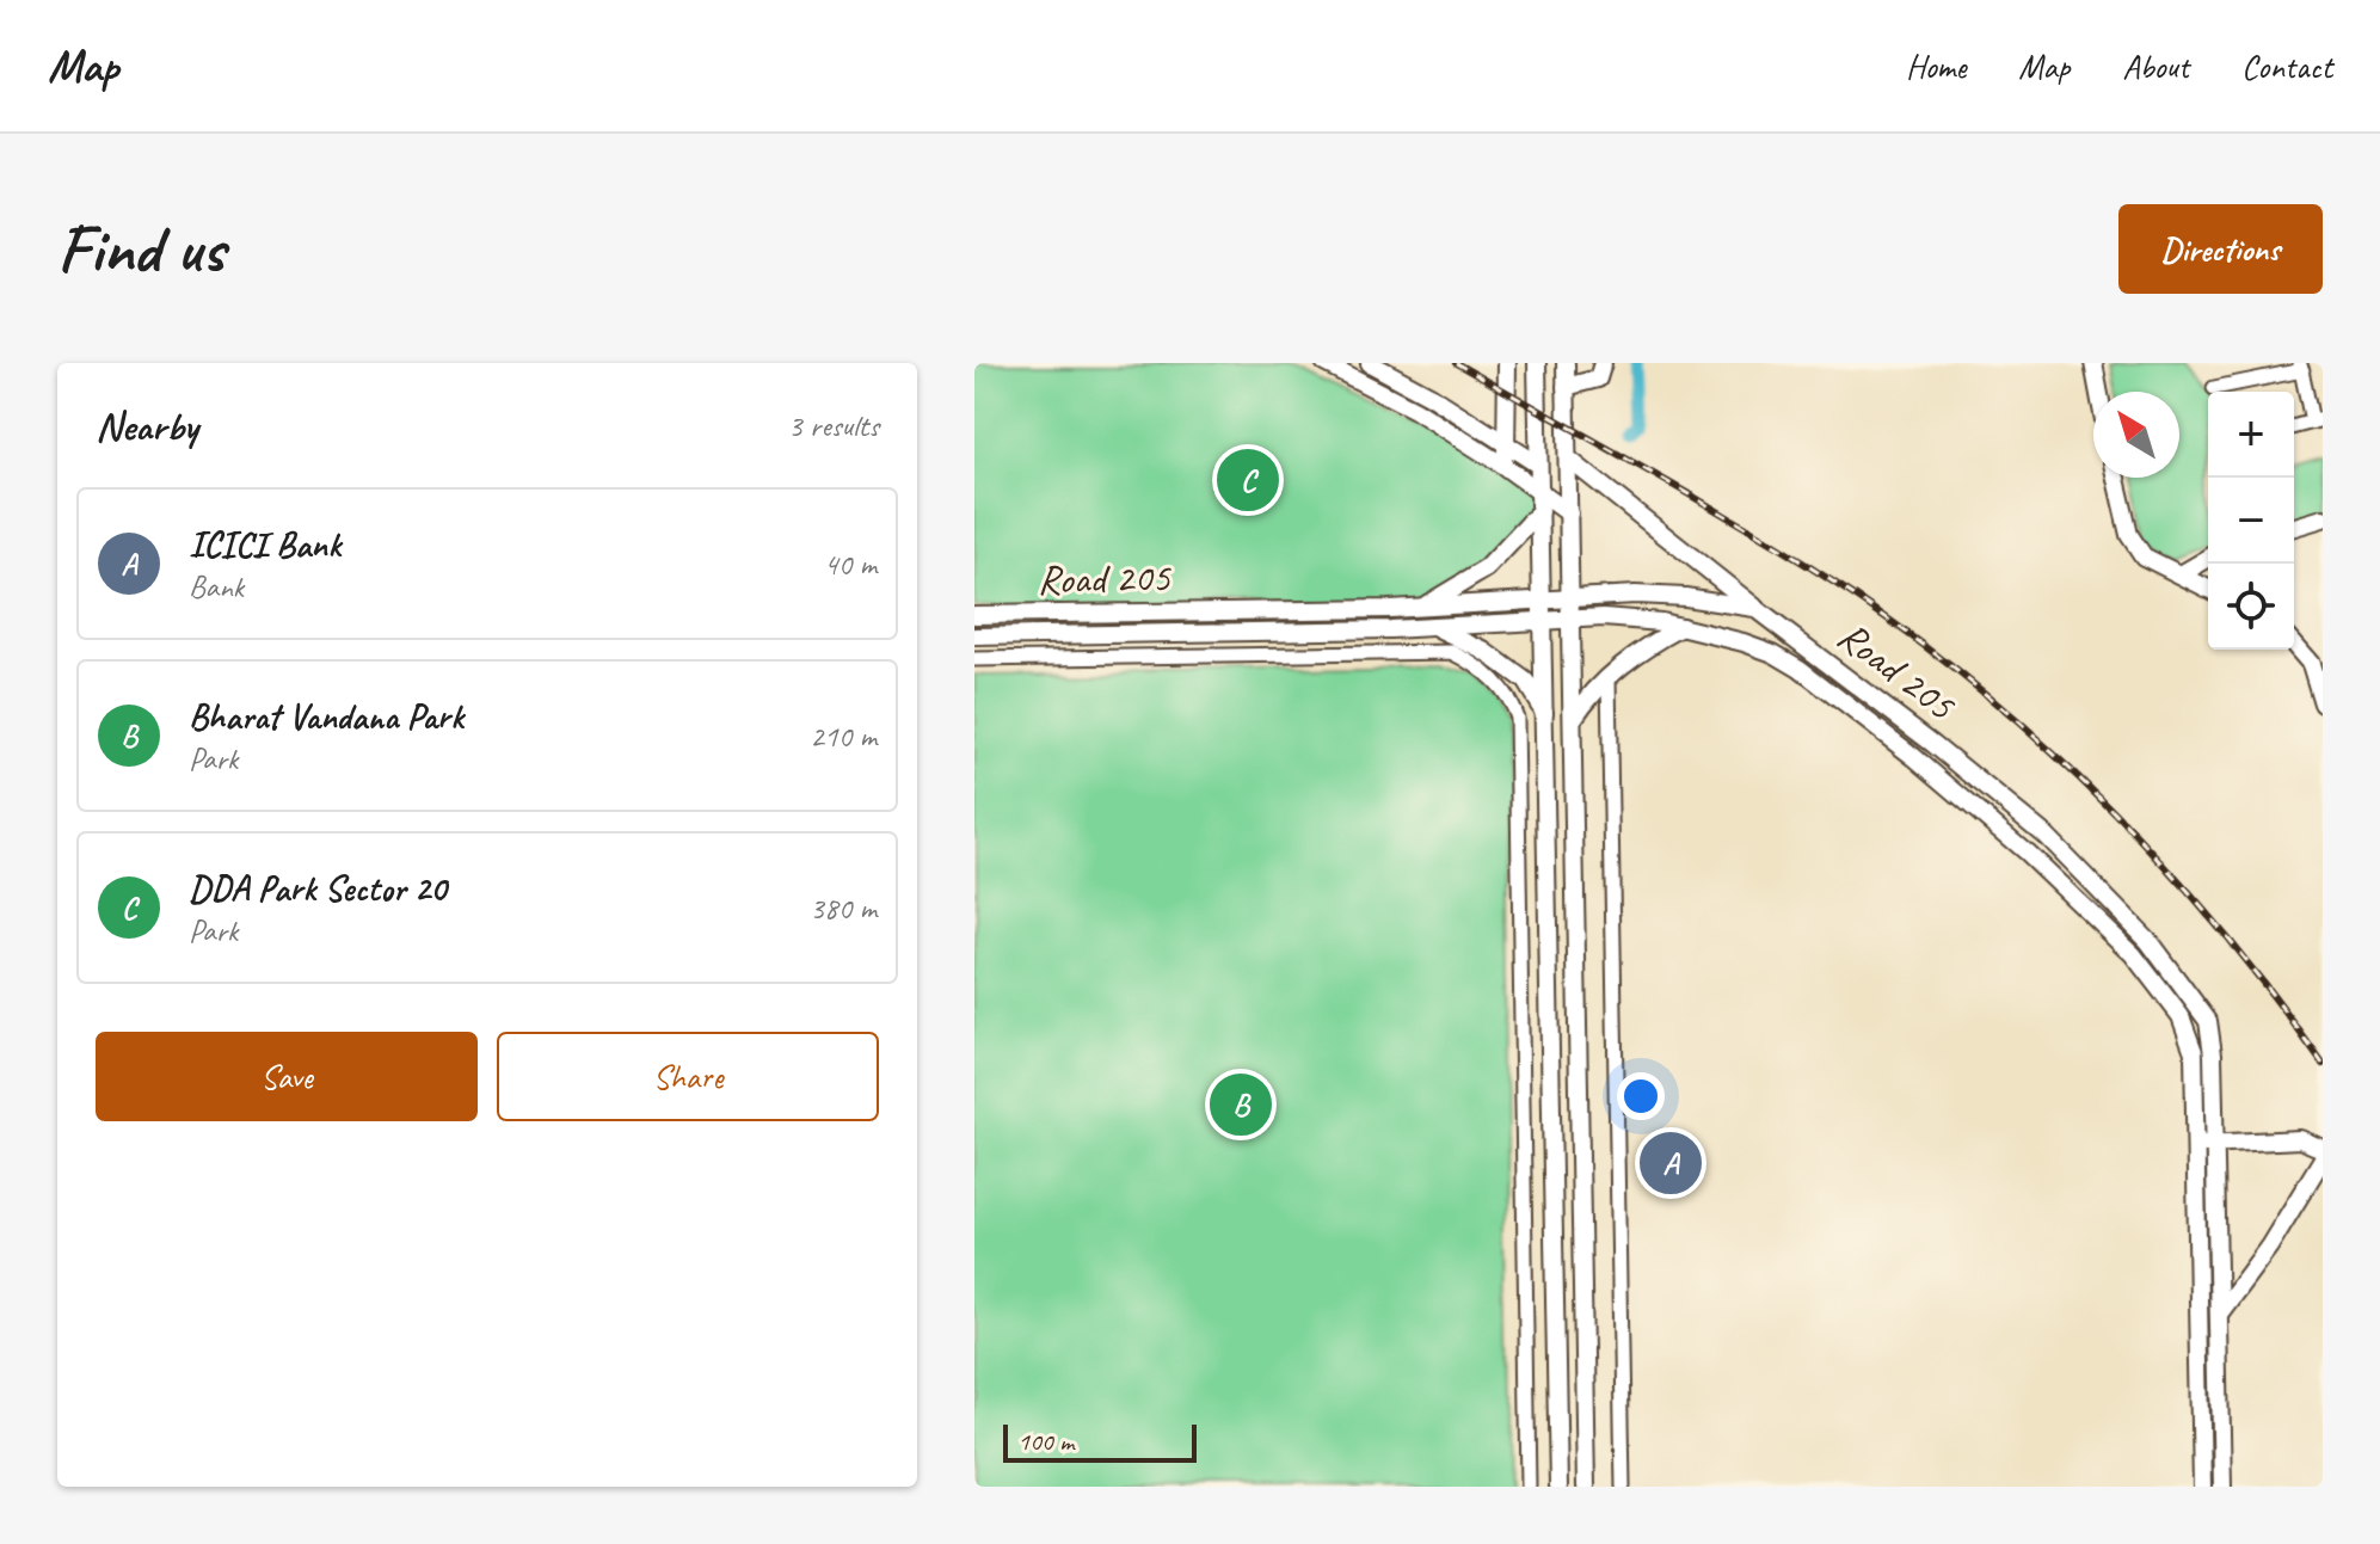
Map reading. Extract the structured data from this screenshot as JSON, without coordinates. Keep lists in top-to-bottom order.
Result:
{
  "streets": {
    "main road": ["Road 205"]
  },
  "scale_bar": "100 m",
  "north": "top left",
  "page": {
    "header": "Map",
    "nav": [
      "Home",
      "Map",
      "About",
      "Contact"
    ],
    "buttons": [
      "Directions",
      ["Save", "Share"]
    ],
    "title": "Find us",
    "heading": ["Nearby", "3 results"],
    "map_buttons": ["+", "−"],
    "pins": ["C", "B", "A"],
    "list": [
      {
        "mark": "A",
        "name": "ICICI Bank",
        "note": "Bank",
        "value": "40 m"
      },
      {
        "mark": "B",
        "name": "Bharat Vandana Park",
        "note": "Park",
        "value": "210 m"
      },
      {
        "mark": "C",
        "name": "DDA Park Sector 20",
        "note": "Park",
        "value": "380 m"
      }
    ],
    "scale": "100 m"
  }
}
